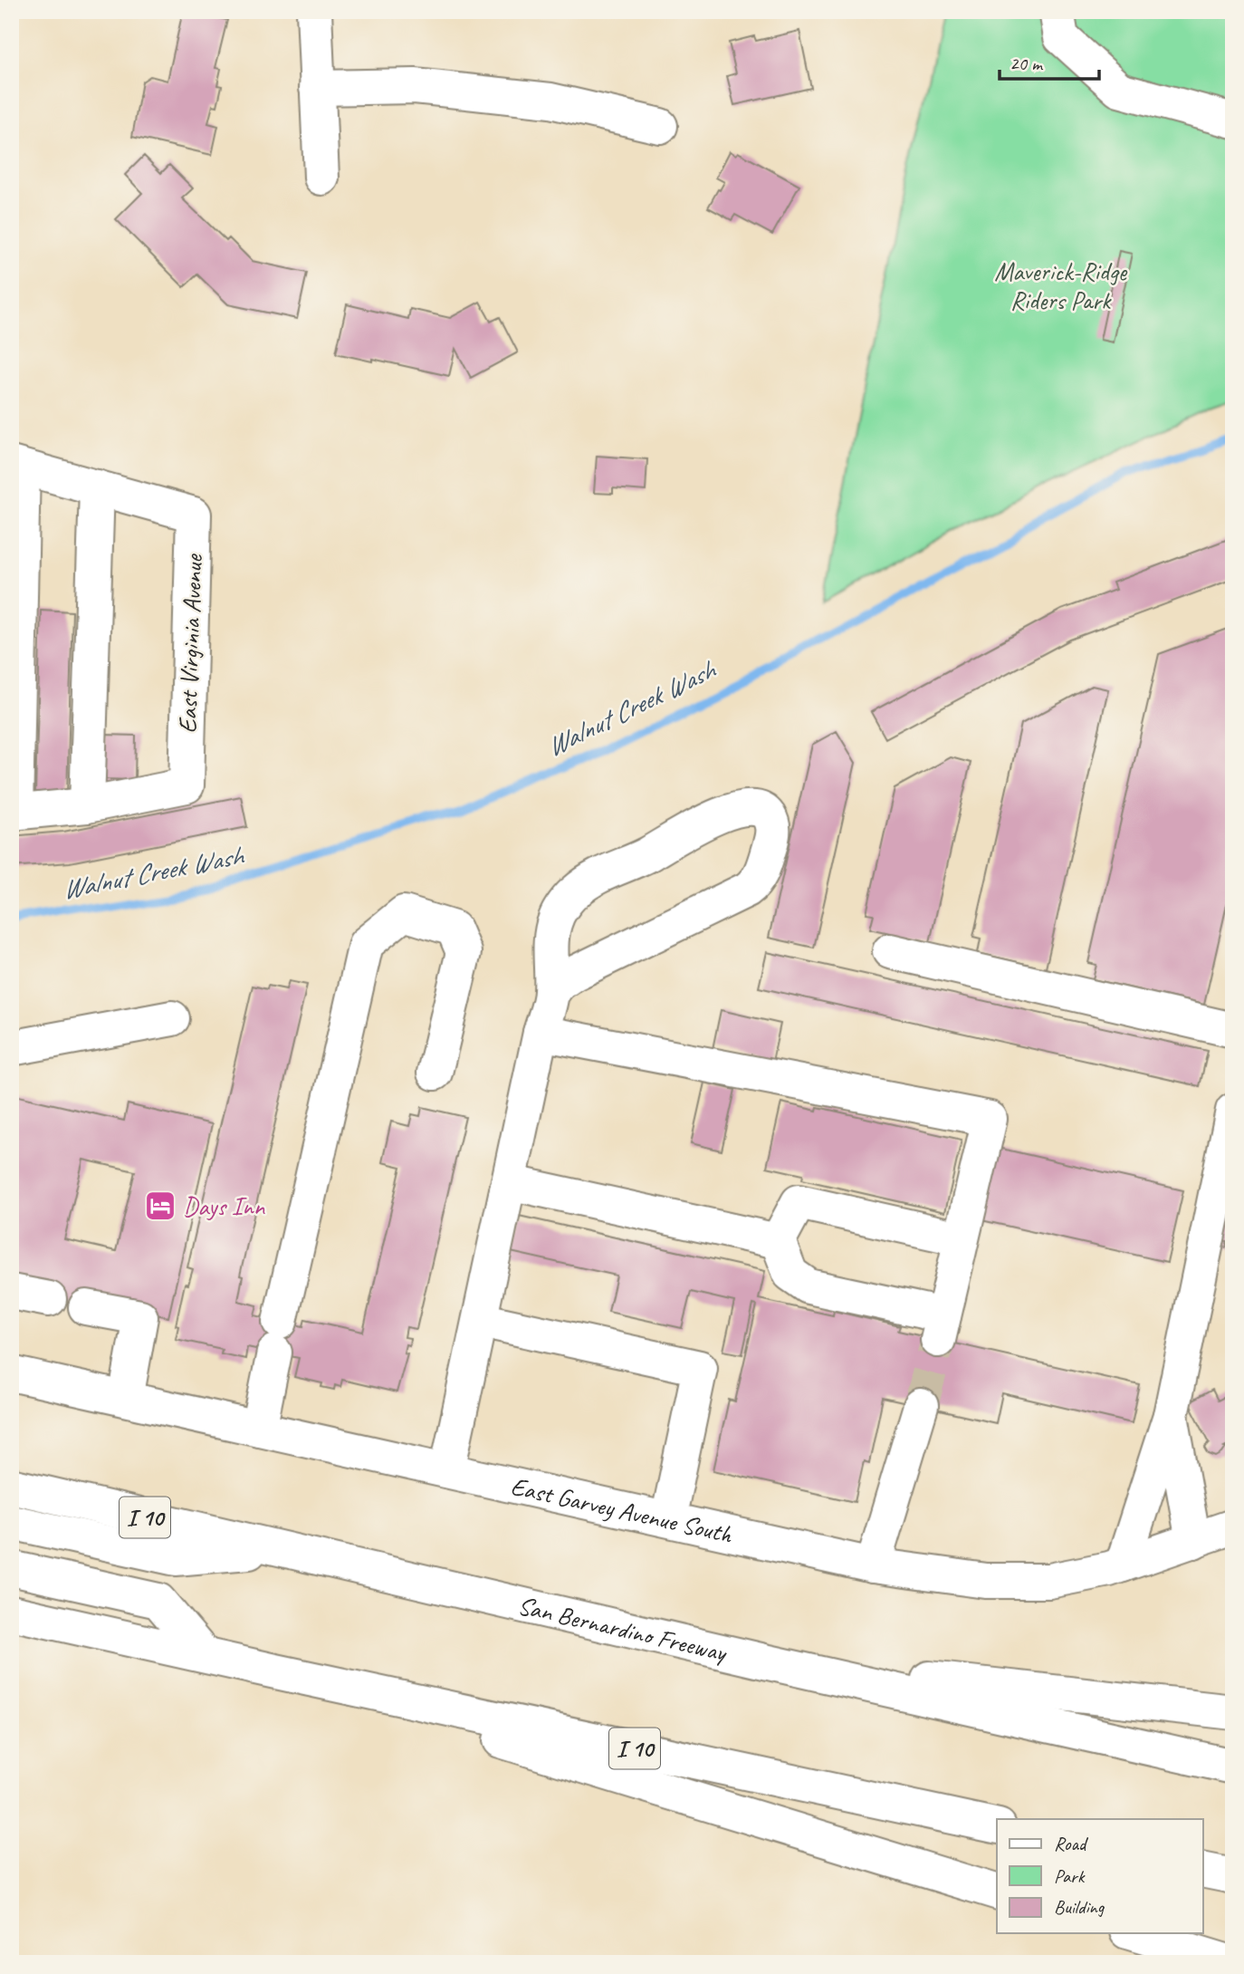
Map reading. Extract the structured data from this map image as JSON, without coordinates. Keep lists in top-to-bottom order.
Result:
{
  "streets": {
    "main road": [
      "East Virginia Avenue",
      "East Garvey Avenue South",
      "I 10",
      "San Bernardino Freeway"
    ]
  },
  "water": ["Walnut Creek Wash"],
  "parks": ["Maverick-Ridge Riders Park"],
  "places": {
    "hotel": ["Days Inn"]
  },
  "legend": ["Road", "Park", "Building"],
  "scale_bar": "20 m"
}
